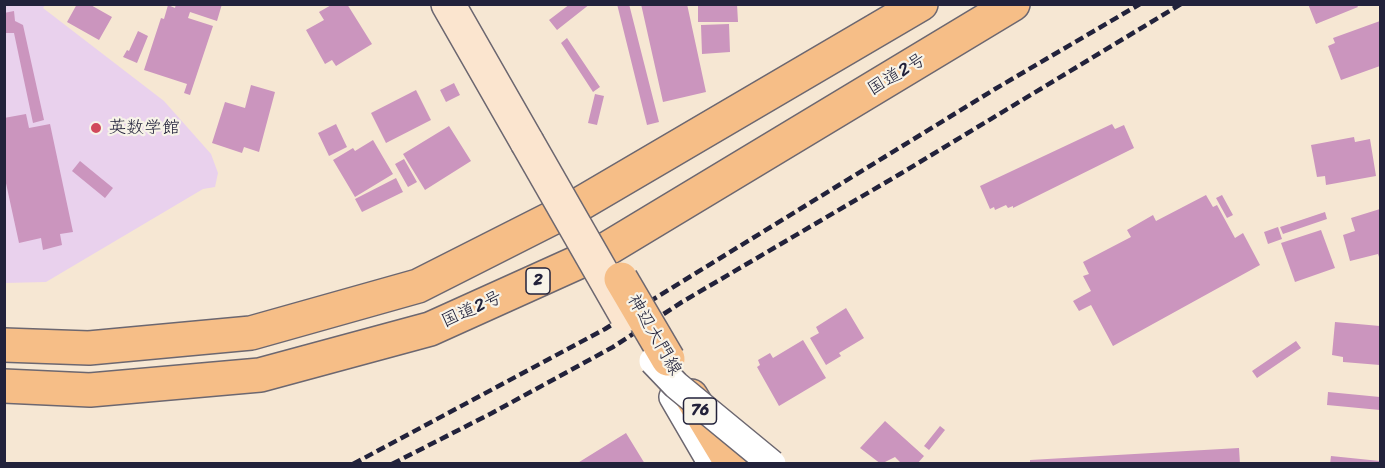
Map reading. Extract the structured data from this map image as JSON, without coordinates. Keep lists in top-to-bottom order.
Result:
{
  "streets": {
    "main road": [
      "国道2号",
      "2",
      "神辺大門線",
      "76"
    ]
  },
  "crossings": [
    ["国道2号", "神辺大門線"]
  ],
  "places": ["英数学館"]
}
